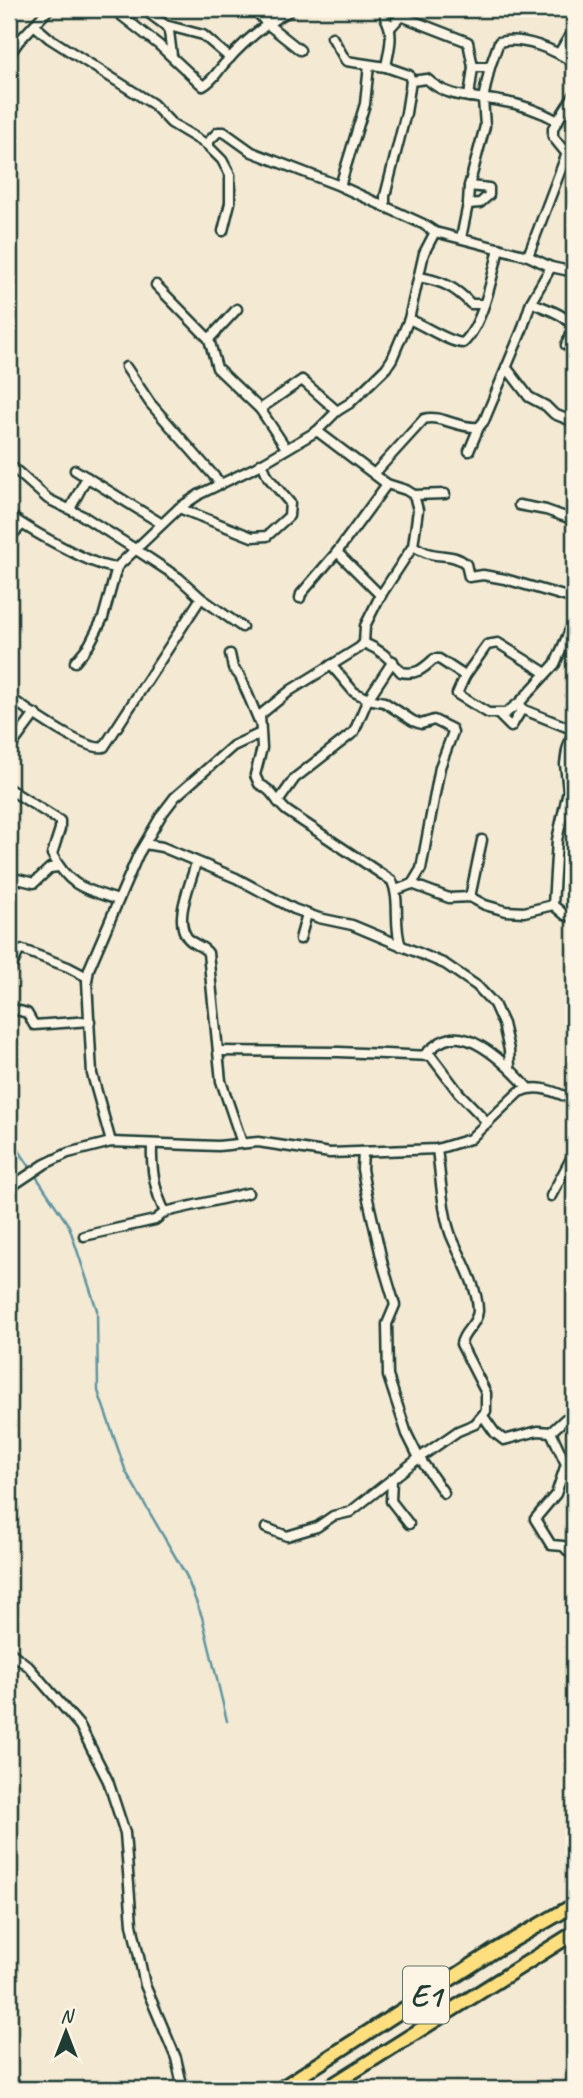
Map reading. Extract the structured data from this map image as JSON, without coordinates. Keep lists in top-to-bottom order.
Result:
{
  "streets": {
    "highway": ["E1"]
  },
  "north": "top"
}
